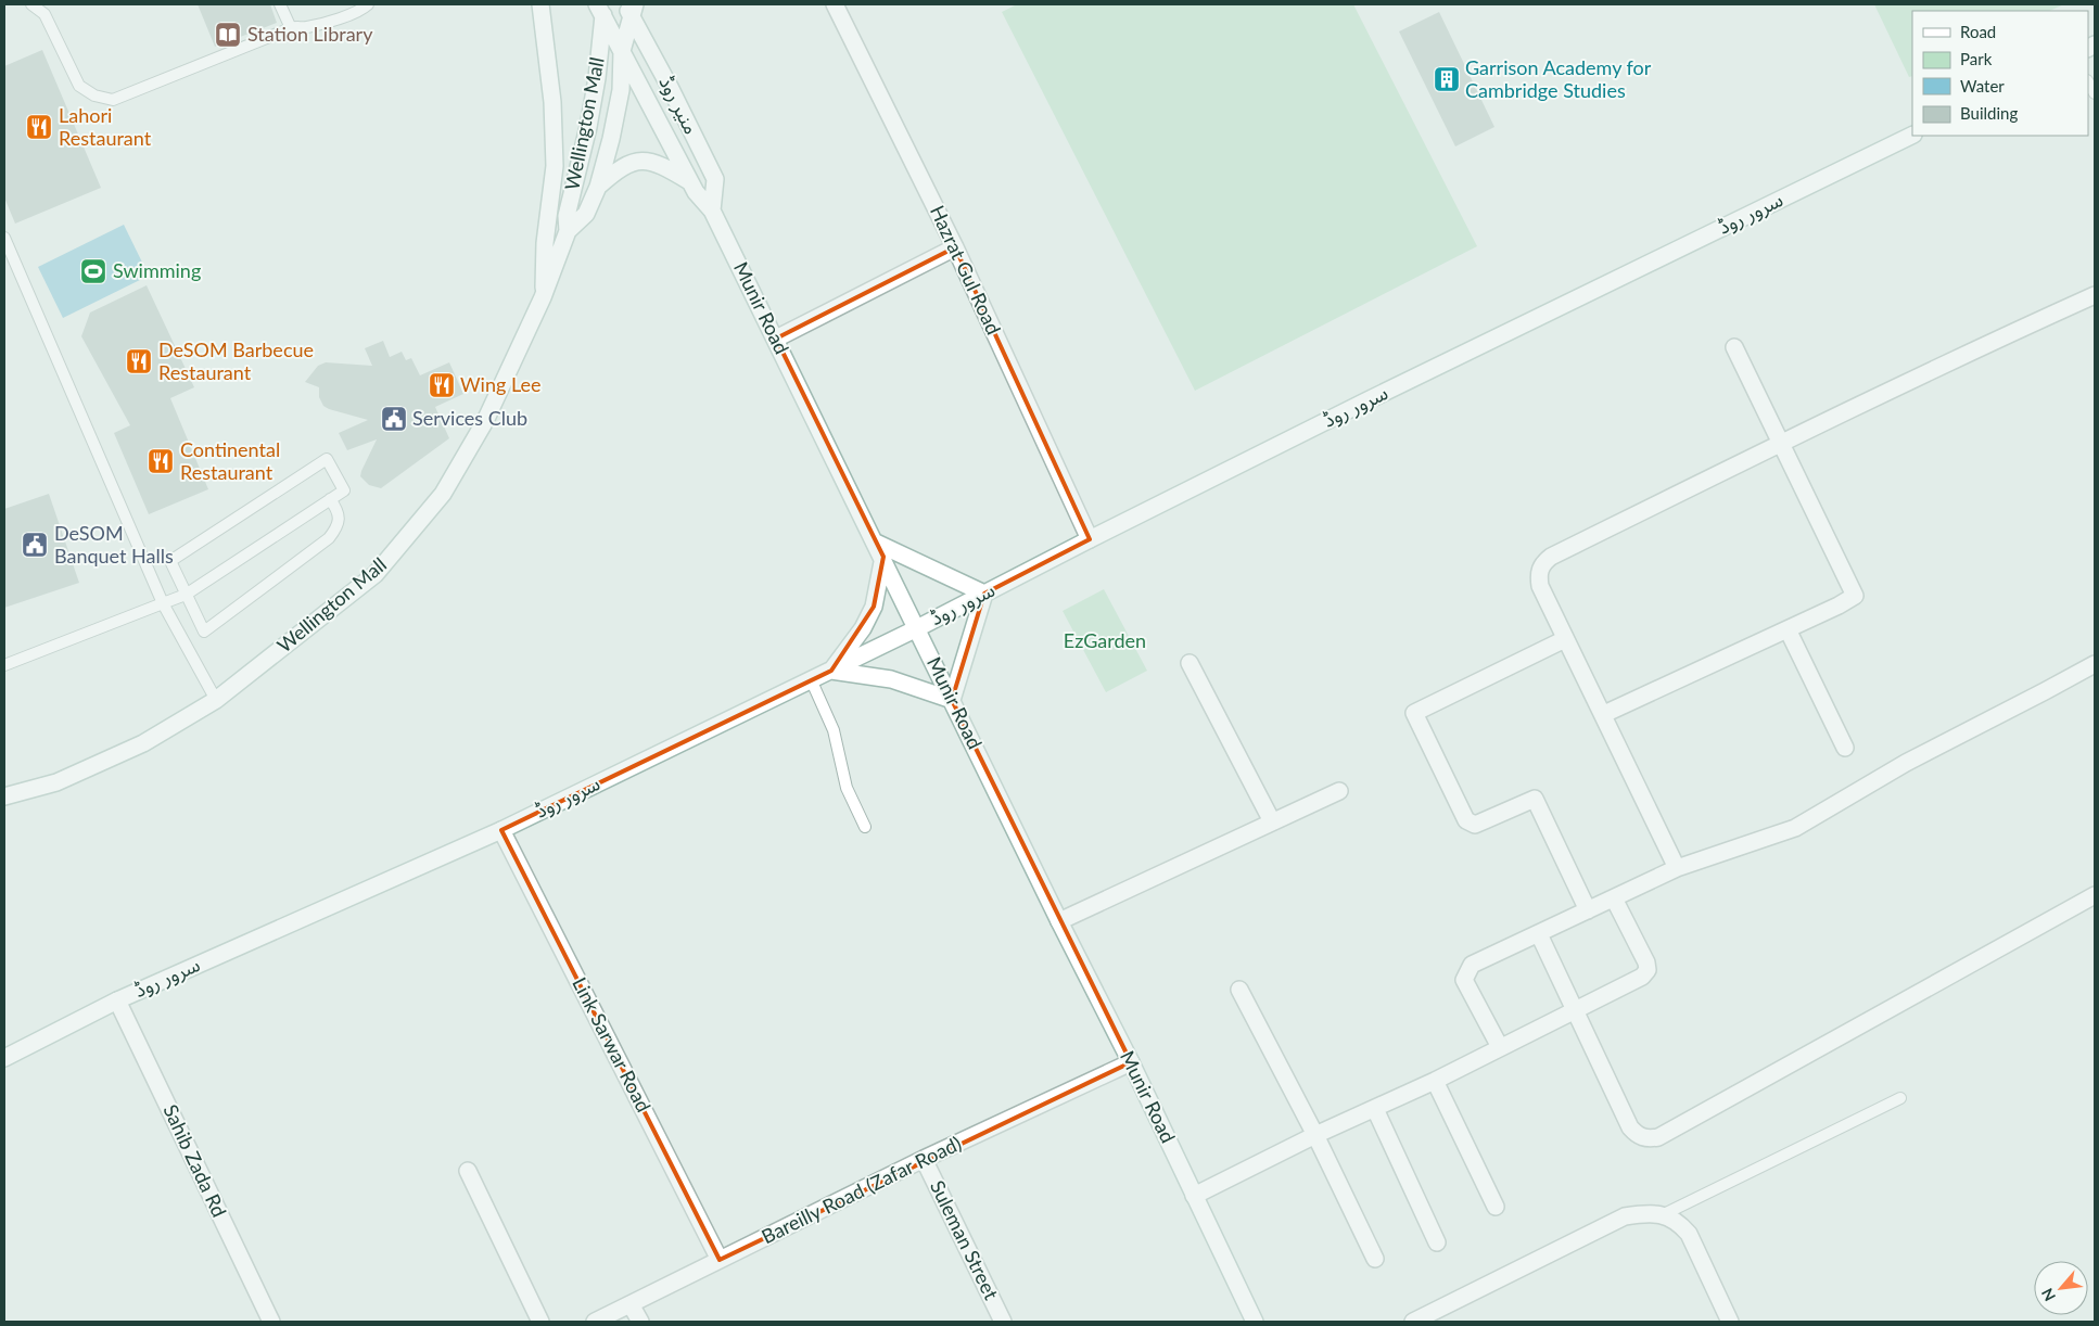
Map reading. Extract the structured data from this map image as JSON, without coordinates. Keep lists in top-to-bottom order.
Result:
{
  "streets": {
    "street": [
      "منیر روڈ",
      "Wellington Mall",
      "سرور روڈ",
      "Hazrat Gul Road",
      "Munir Road",
      "Link Sarwar Road",
      "Sahib Zada Rd",
      "Bareilly Road (Zafar Road)",
      "Suleman Street"
    ]
  },
  "crossings": [
    ["منیر روڈ", "Wellington Mall"],
    ["منیر روڈ", "Munir Road"],
    ["Wellington Mall", "Munir Road"],
    ["سرور روڈ", "Hazrat Gul Road"],
    ["سرور روڈ", "Munir Road"],
    ["سرور روڈ", "Link Sarwar Road"],
    ["سرور روڈ", "Sahib Zada Rd"],
    ["Munir Road", "Bareilly Road (Zafar Road)"],
    ["Link Sarwar Road", "Bareilly Road (Zafar Road)"],
    ["Bareilly Road (Zafar Road)", "Suleman Street"]
  ],
  "parks": ["EzGarden"],
  "places": {
    "library": ["Station Library"],
    "building": ["Garrison Academy for Cambridge Studies"],
    "restaurant": [
      "Lahori Restaurant",
      "DeSOM Barbecue Restaurant",
      "Wing Lee",
      "Continental Restaurant"
    ],
    "sports": ["Swimming"],
    "public building": ["Services Club", "DeSOM Banquet Halls"]
  },
  "legend": [
    "Road",
    "Park",
    "Water",
    "Building"
  ],
  "north": "bottom left"
}
